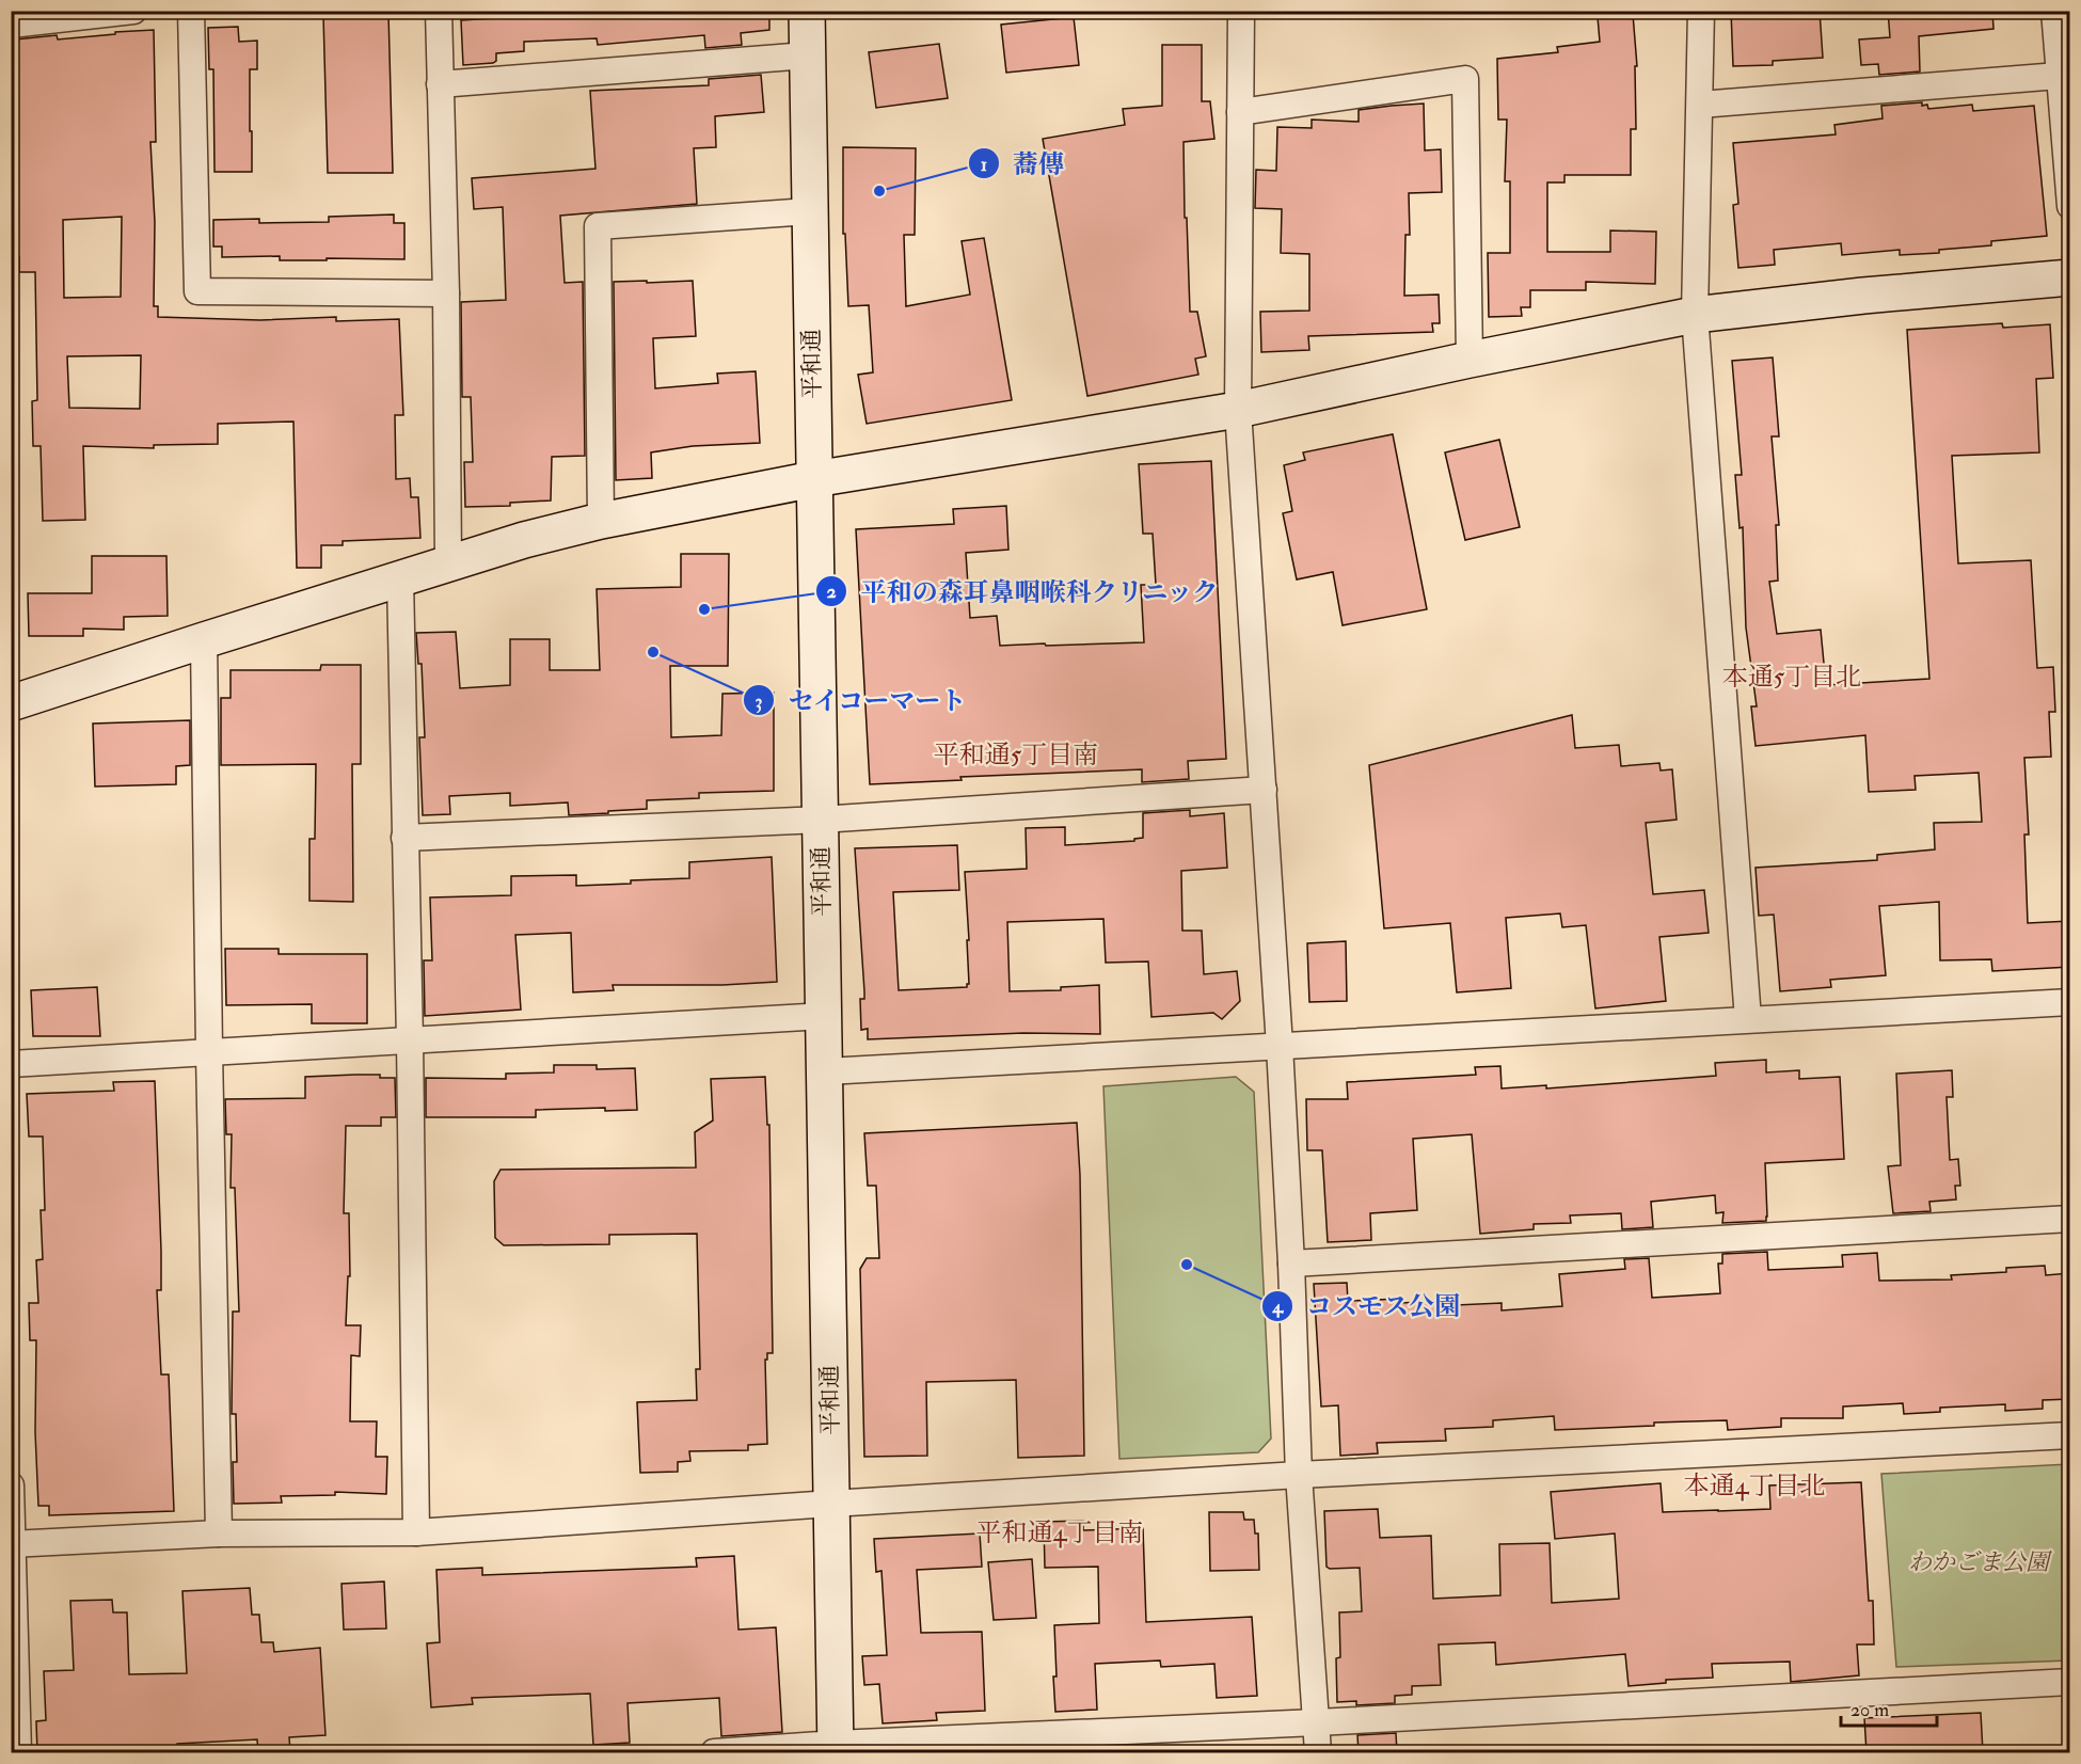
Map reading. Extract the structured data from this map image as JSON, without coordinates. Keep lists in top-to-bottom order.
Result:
{
  "streets": {
    "street": ["平和通"]
  },
  "districts": [
    "本通5丁目北",
    "平和通5丁目南",
    "本通4丁目北",
    "平和通4丁目南"
  ],
  "parks": ["わかごま公園"],
  "places": [
    "蕎傳",
    "平和の森耳鼻咽喉科クリニック",
    "セイコーマート",
    "コスモス公園"
  ],
  "scale_bar": "20 m"
}
